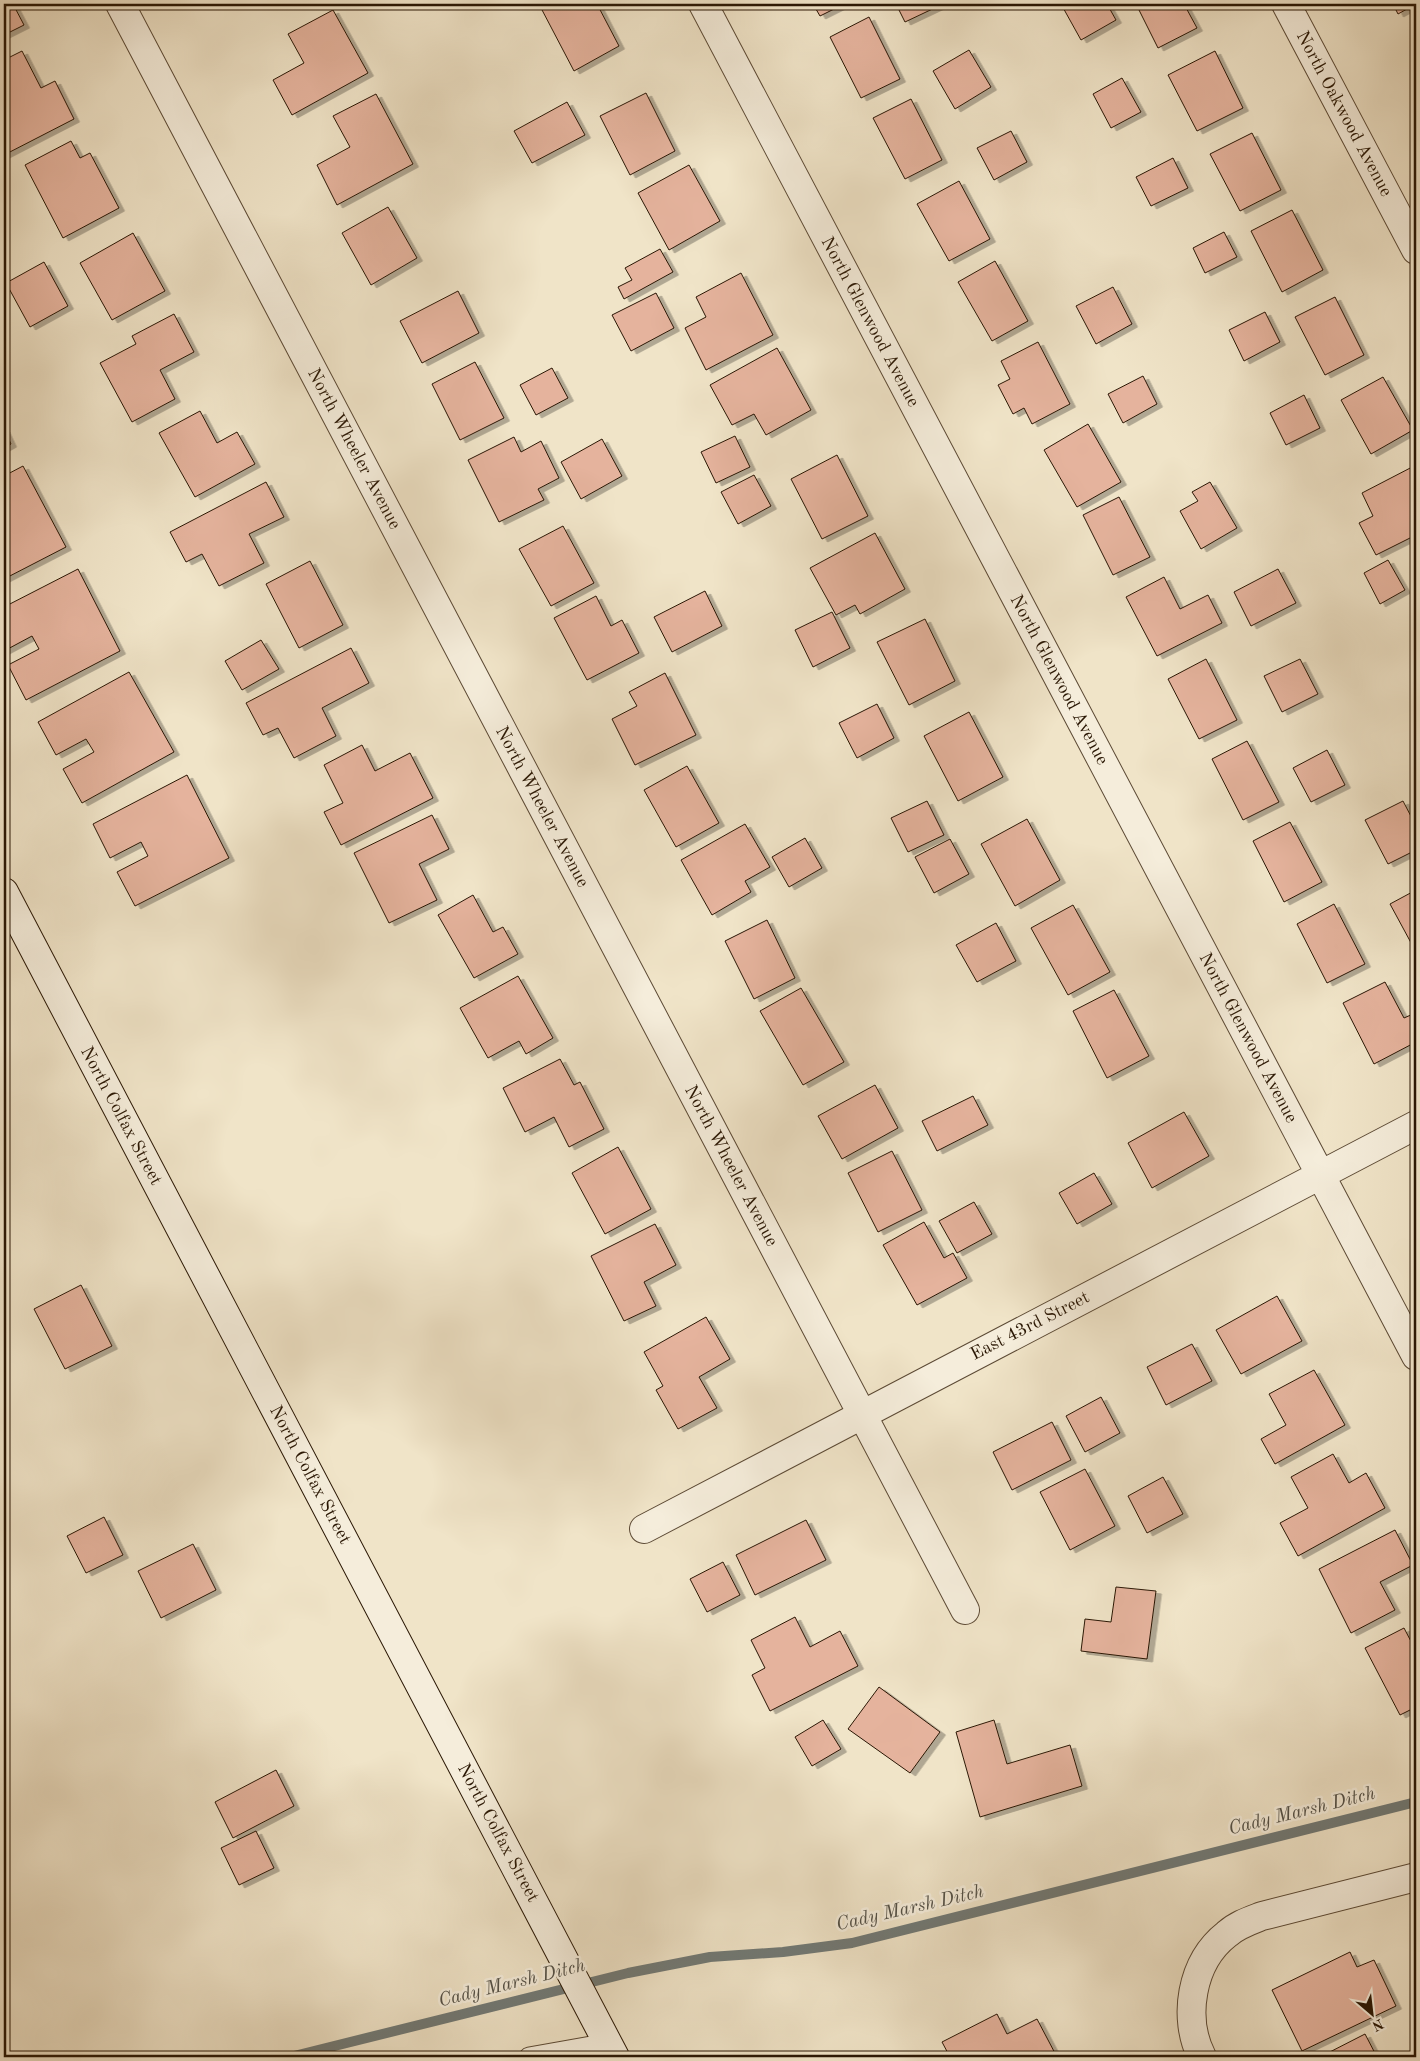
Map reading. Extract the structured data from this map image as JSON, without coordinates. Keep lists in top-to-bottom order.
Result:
{
  "streets": {
    "street": [
      "North Oakwood Avenue",
      "North Glenwood Avenue",
      "North Wheeler Avenue",
      "North Colfax Street",
      "East 43rd Street"
    ]
  },
  "crossings": [
    ["North Glenwood Avenue", "East 43rd Street"],
    ["North Wheeler Avenue", "East 43rd Street"]
  ],
  "water": ["Cady Marsh Ditch"],
  "north": "bottom right"
}
